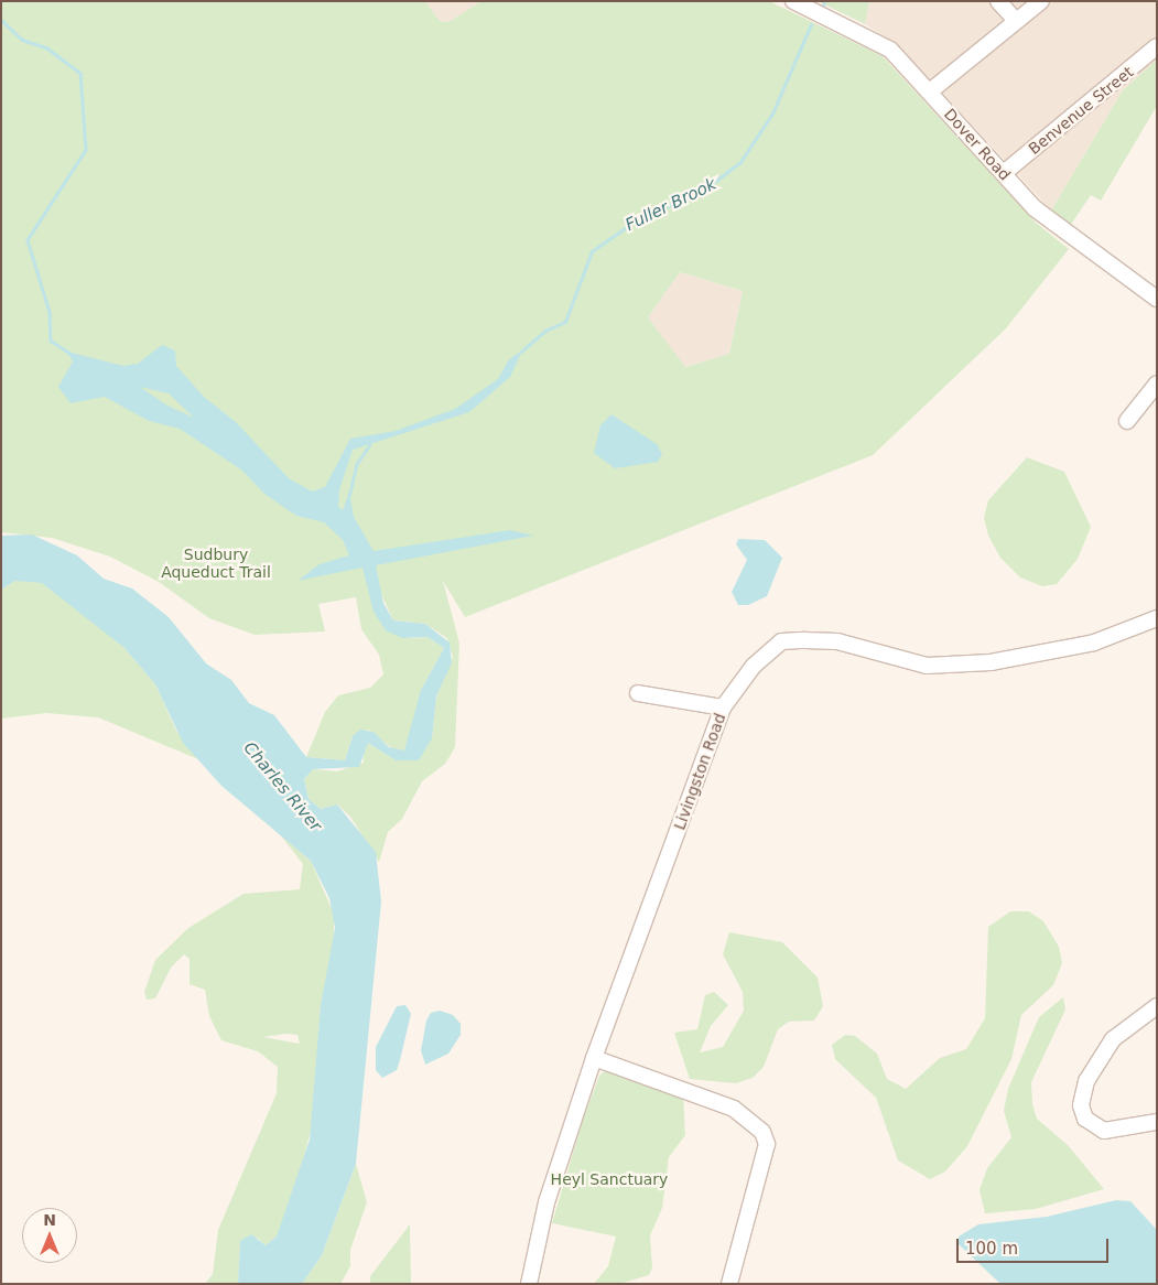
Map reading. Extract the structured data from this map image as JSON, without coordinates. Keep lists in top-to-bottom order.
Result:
{
  "streets": {
    "street": ["Benvenue Street", "Dover Road", "Livingston Road"]
  },
  "crossings": [
    ["Benvenue Street", "Dover Road"]
  ],
  "water": ["Fuller Brook", "Charles River"],
  "parks": ["Sudbury Aqueduct Trail", "Heyl Sanctuary"],
  "scale_bar": "100 m",
  "north": "top"
}
